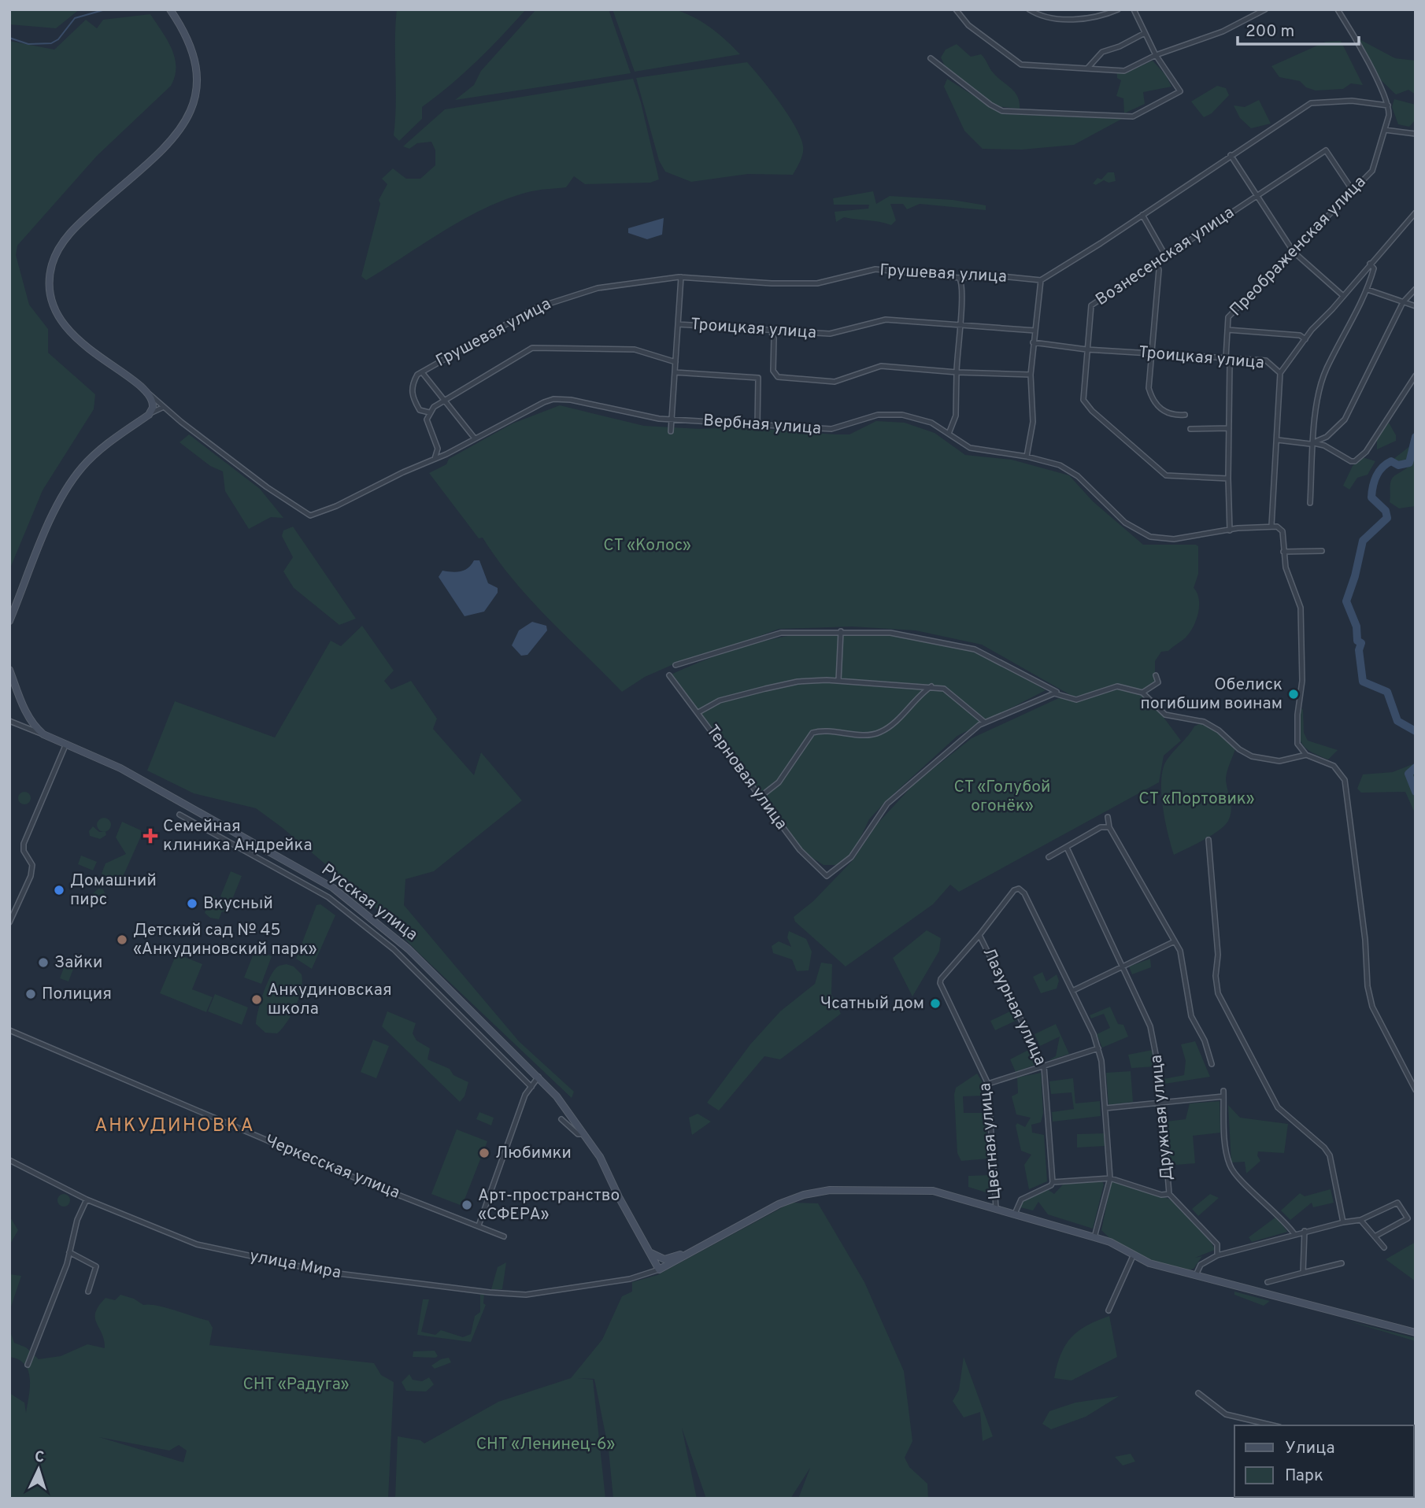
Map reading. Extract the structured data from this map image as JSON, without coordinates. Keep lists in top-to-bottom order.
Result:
{
  "streets": {
    "street": [
      "Преображенская улица",
      "Вознесенская улица",
      "Грушевая улица",
      "Троицкая улица",
      "Вербная улица",
      "Терновая улица",
      "Русская улица",
      "Лазурная улица",
      "Дружная улица",
      "Цветная улица",
      "Черкесская улица",
      "улица Мира"
    ]
  },
  "crossings": [
    ["Преображенская улица", "Вознесенская улица"],
    ["Преображенская улица", "Троицкая улица"],
    ["Преображенская улица", "Вербная улица"],
    ["Вознесенская улица", "Троицкая улица"],
    ["Троицкая улица", "Вербная улица"],
    ["Русская улица", "улица Мира"],
    ["Лазурная улица", "Цветная улица"]
  ],
  "districts": ["АНКУДИНОВКА"],
  "parks": [
    "СТ «Колос»",
    "СТ «Голубой огонёк»",
    "СТ «Портовик»",
    "СНТ «Радуга»",
    "СНТ «Ленинец-6»"
  ],
  "places": {
    "other": [
      "Обелиск погибшим воинам",
      "Домашний пирс",
      "Вкусный",
      "Детский сад № 45 «Анкудиновский парк»",
      "Зайки",
      "Полиция",
      "Анкудиновская школа",
      "Чсатный дом",
      "Любимки",
      "Арт-пространство «СФЕРА»"
    ],
    "health": ["Семейная клиника Андрейка"]
  },
  "legend": ["Улица", "Парк"],
  "scale_bar": "200 m",
  "north": "top"
}
